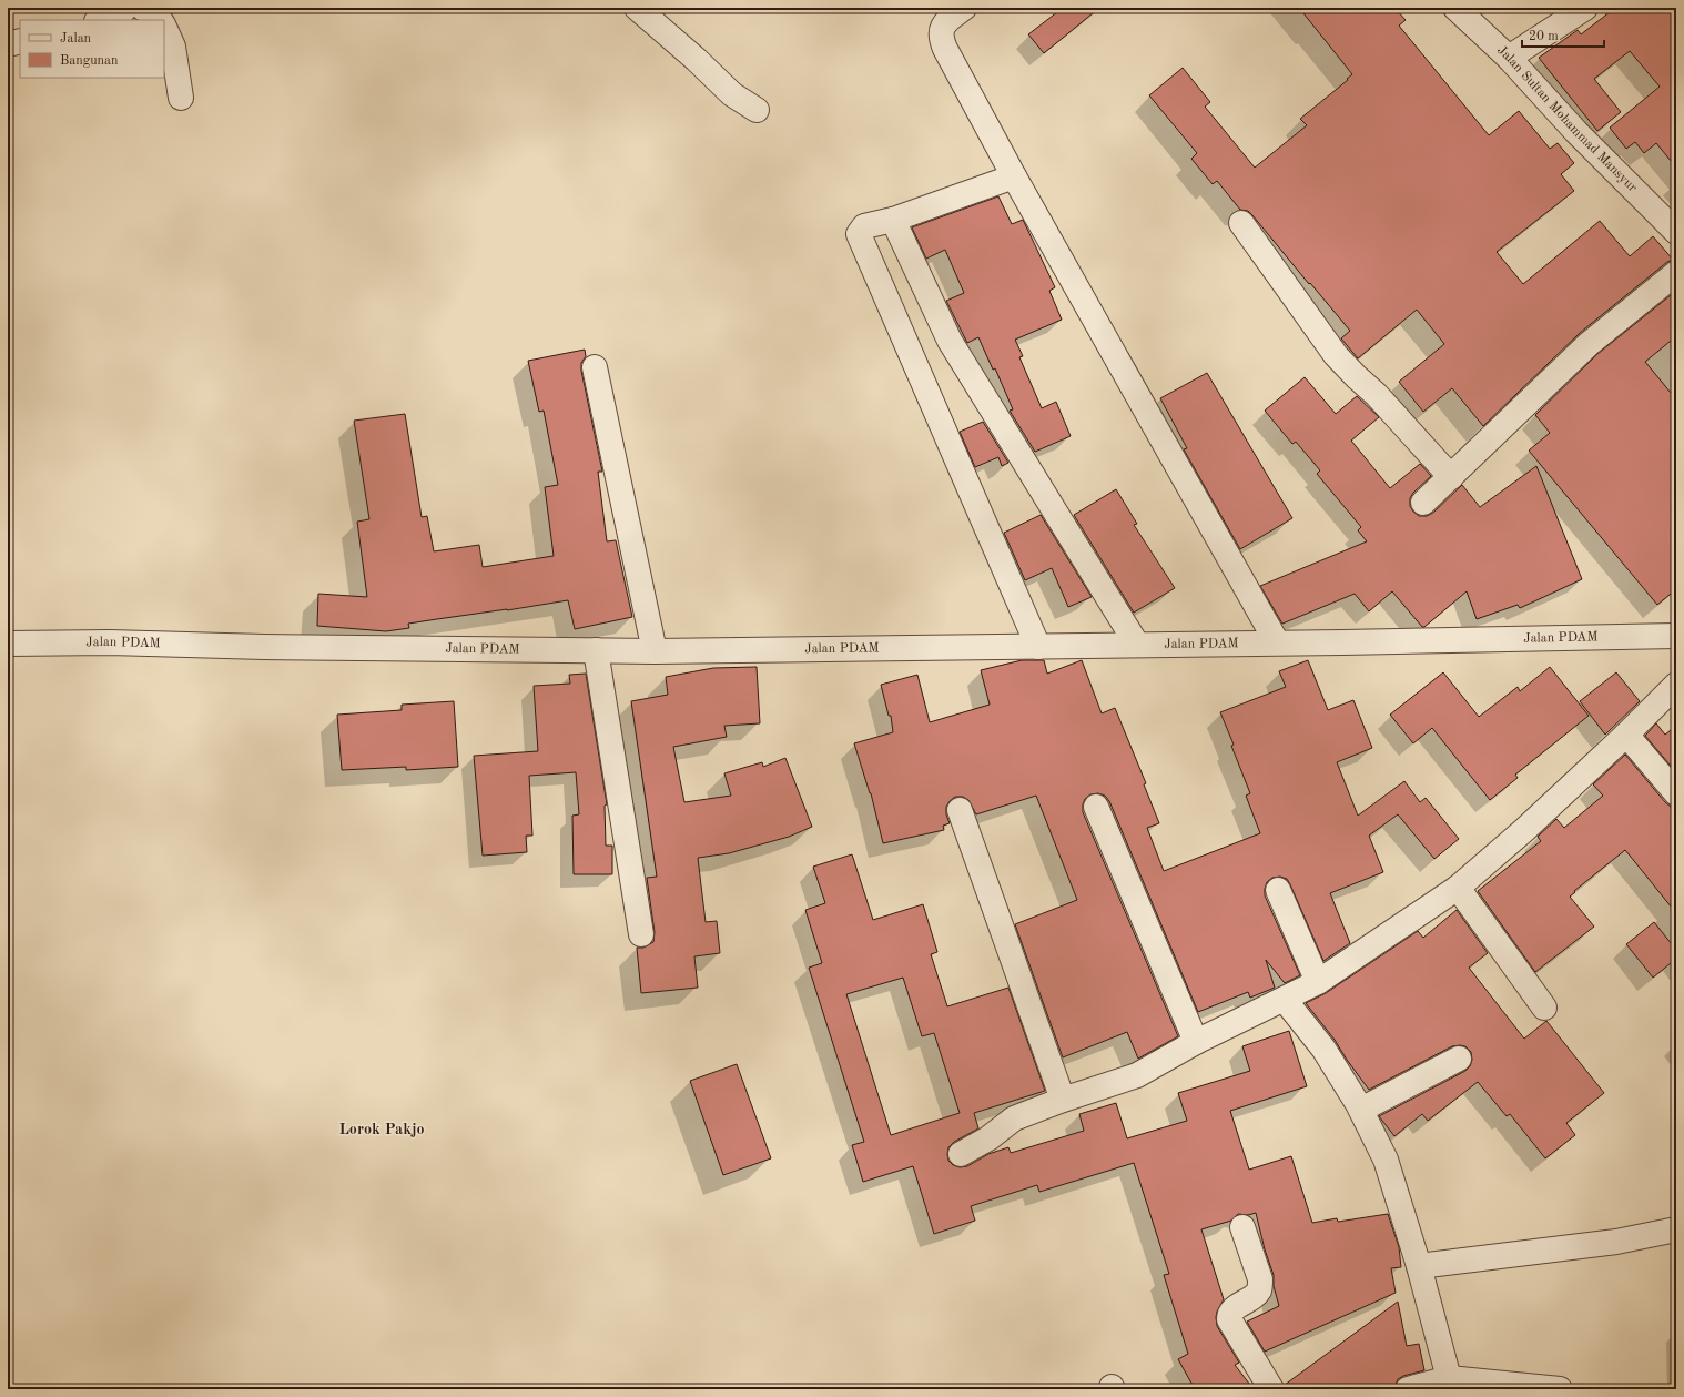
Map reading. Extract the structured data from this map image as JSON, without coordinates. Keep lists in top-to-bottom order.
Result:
{
  "streets": {
    "street": ["Jalan Sultan Mohammad Mansyur", "Jalan PDAM"]
  },
  "districts": ["Lorok Pakjo"],
  "legend": ["Jalan", "Bangunan"],
  "scale_bar": "20 m"
}
